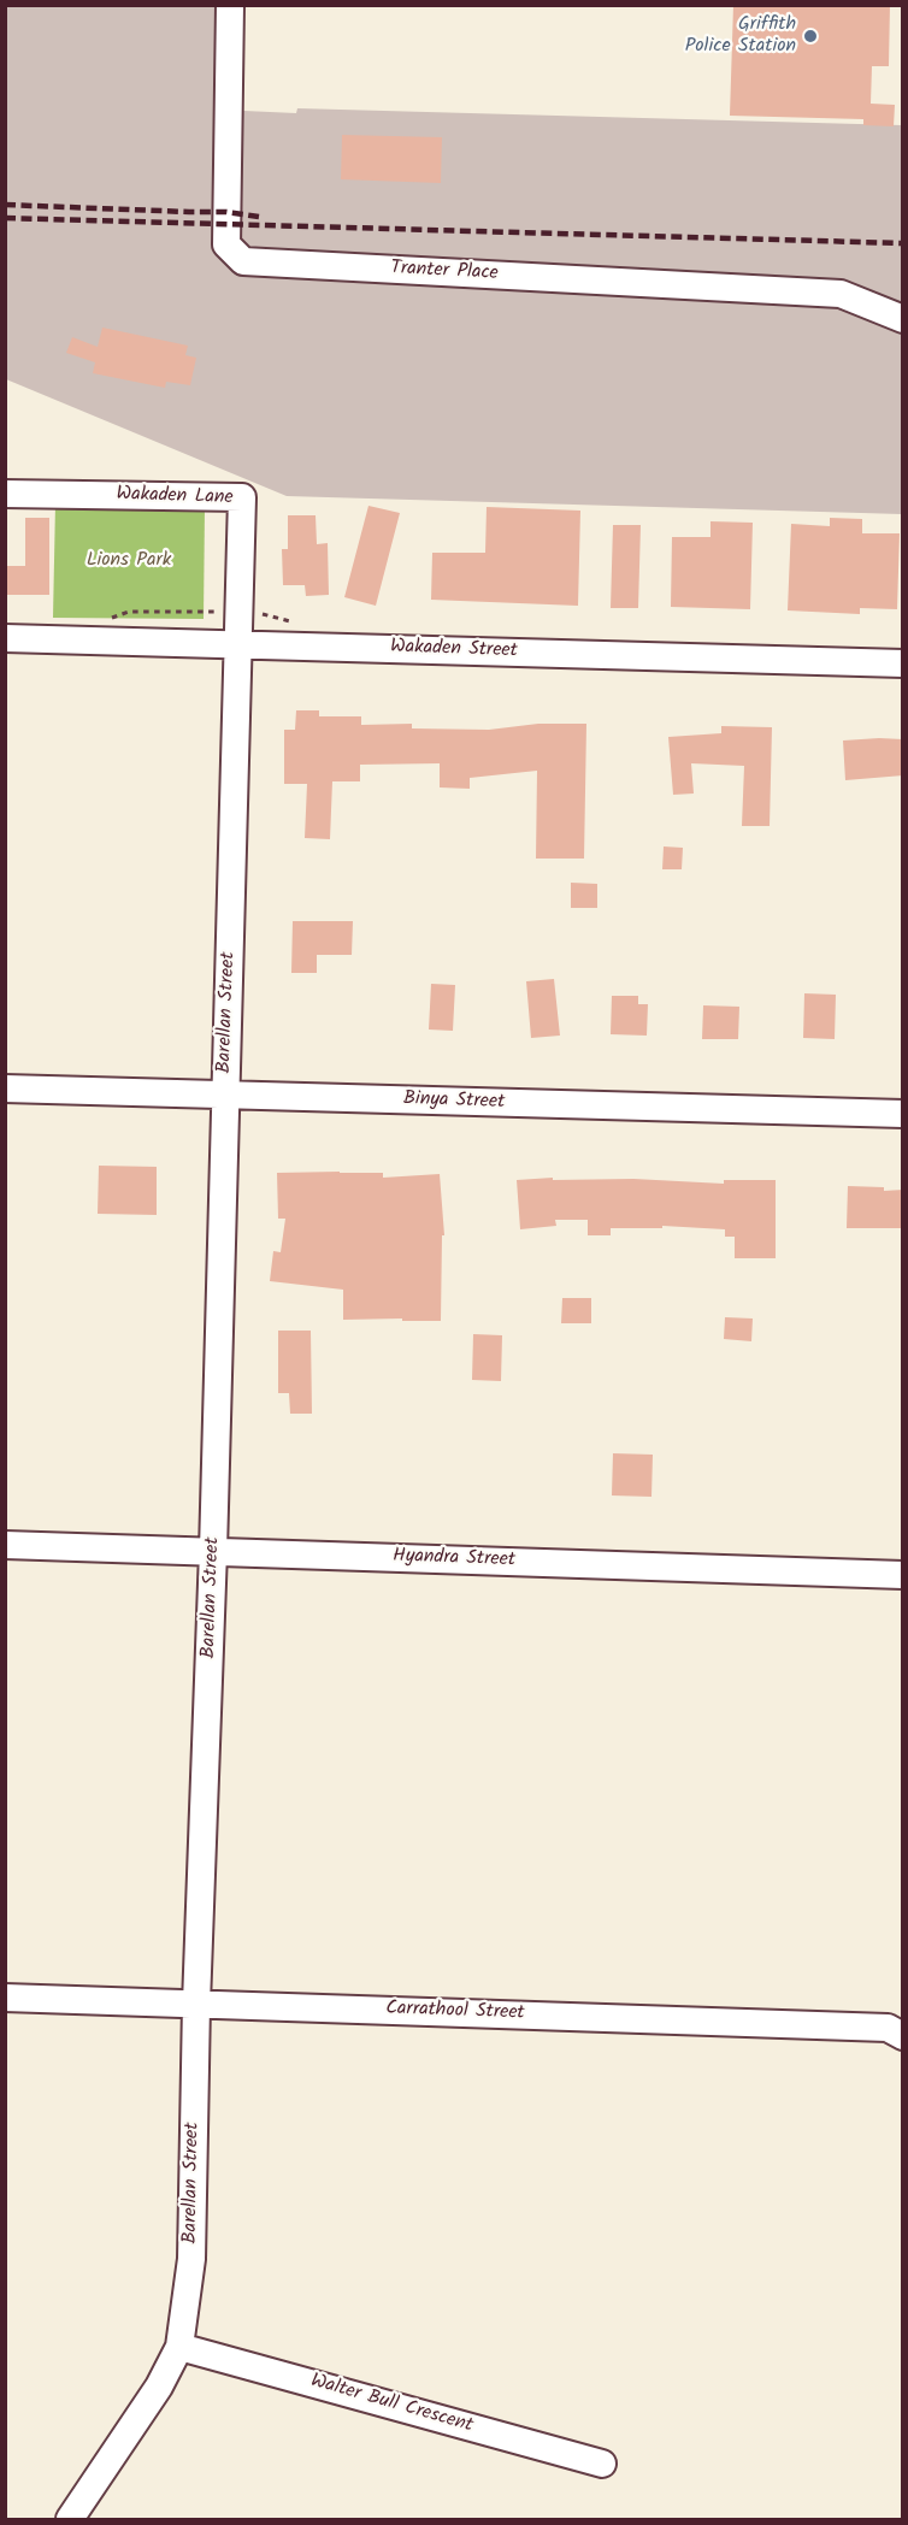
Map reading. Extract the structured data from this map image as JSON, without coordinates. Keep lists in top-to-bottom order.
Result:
{
  "streets": {
    "street": [
      "Tranter Place",
      "Wakaden Lane",
      "Wakaden Street",
      "Barellan Street",
      "Binya Street",
      "Hyandra Street",
      "Carrathool Street",
      "Walter Bull Crescent"
    ]
  },
  "crossings": [
    ["Wakaden Lane", "Wakaden Street"],
    ["Wakaden Lane", "Barellan Street"],
    ["Wakaden Street", "Barellan Street"],
    ["Barellan Street", "Binya Street"],
    ["Barellan Street", "Hyandra Street"],
    ["Barellan Street", "Carrathool Street"],
    ["Barellan Street", "Walter Bull Crescent"]
  ],
  "parks": ["Lions Park"],
  "places": ["Griffith Police Station"]
}
